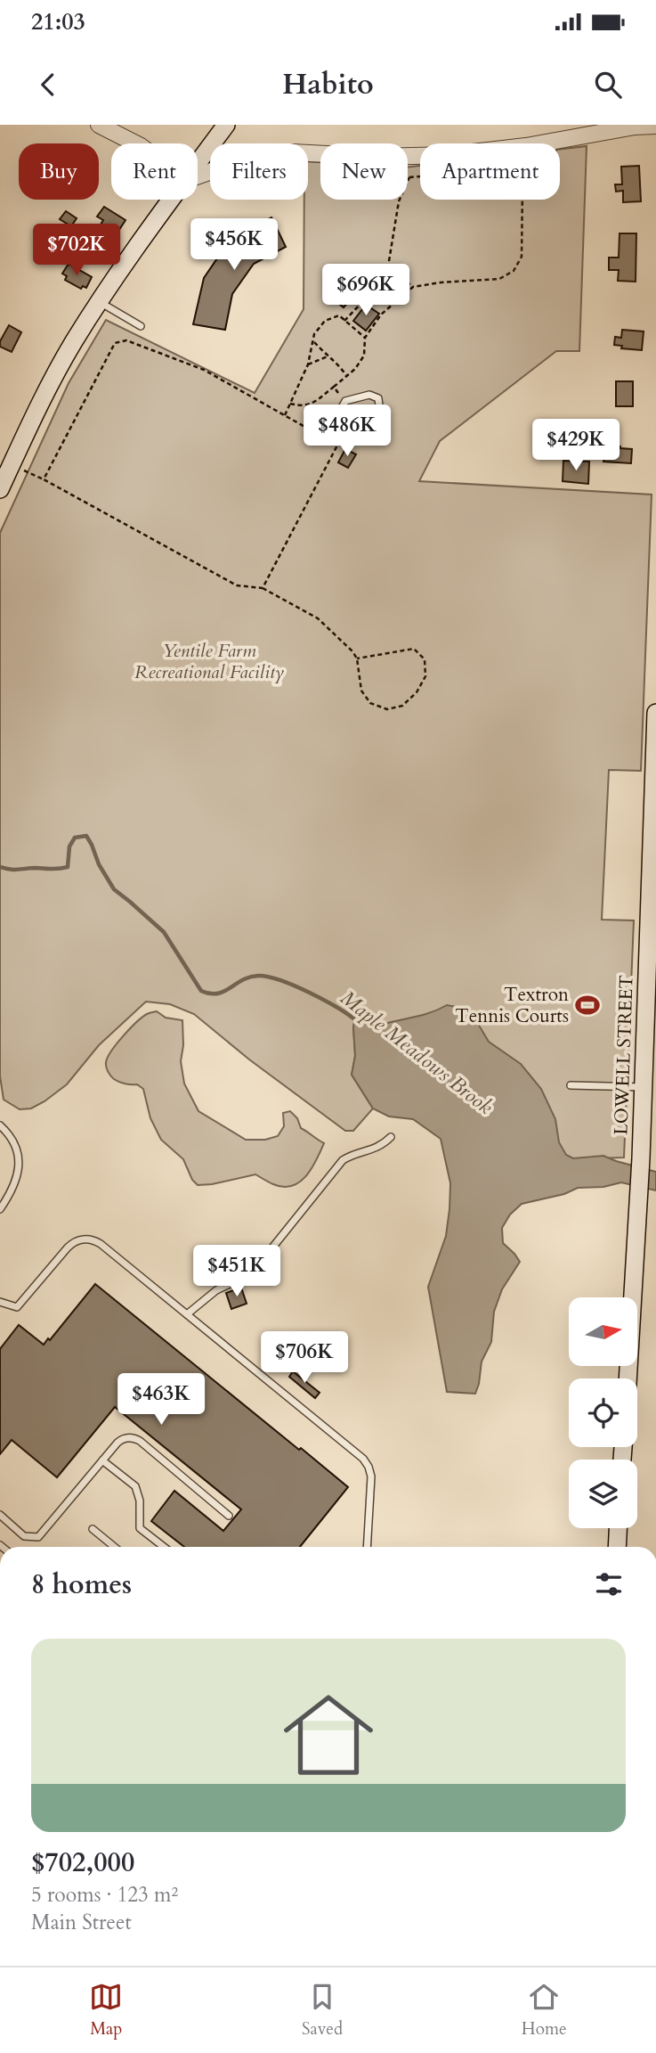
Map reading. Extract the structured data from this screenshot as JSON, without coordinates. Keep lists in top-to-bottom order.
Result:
{
  "streets": {
    "main road": ["LOWELL STREET"]
  },
  "water": ["Maple Meadows Brook"],
  "parks": ["Yentile Farm Recreational Facility"],
  "places": {
    "sports": ["Textron Tennis Courts"]
  },
  "north": "right",
  "page": {
    "status": "21:03",
    "header": "Habito",
    "chip": [
      "Buy",
      "Rent",
      "Filters",
      "New",
      "Apartment"
    ],
    "price": [
      "$456K",
      "$702K",
      "$696K",
      "$486K",
      "$429K",
      "$451K",
      "$706K",
      "$463K"
    ],
    "heading": "8 homes",
    "list": [
      {
        "name": "$702,000",
        "note": "5 rooms · 123 m² · Main Street"
      }
    ],
    "tabs": ["Map", "Saved", "Home"]
  }
}
